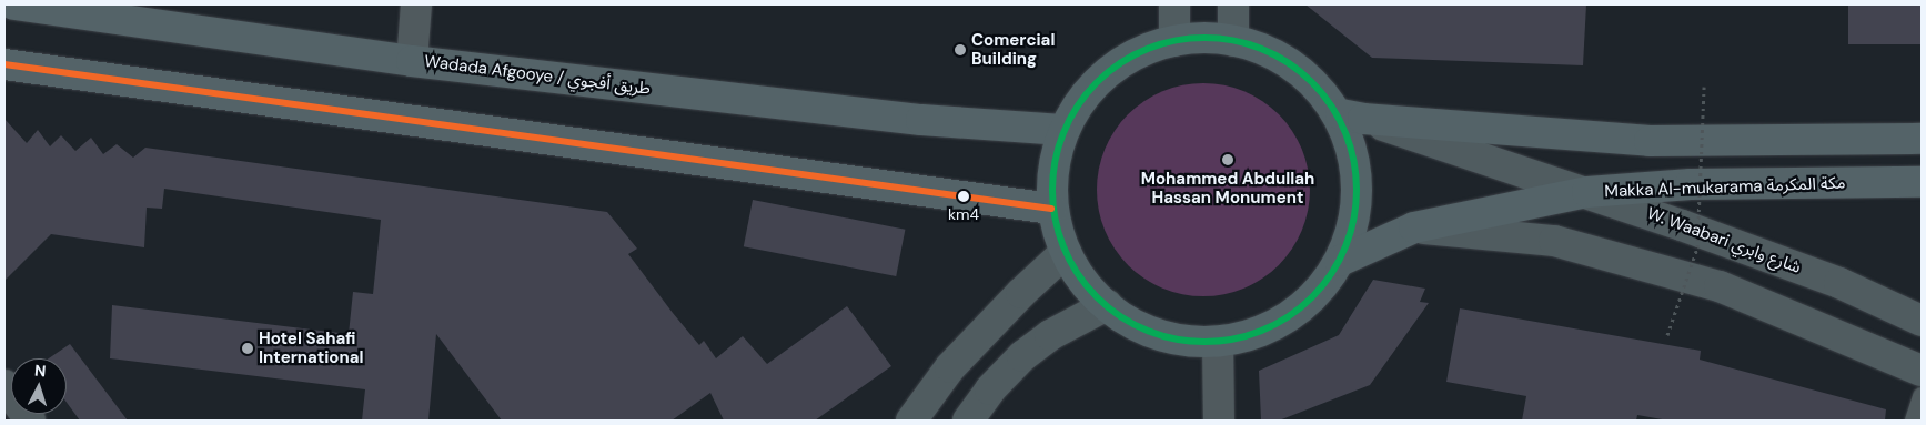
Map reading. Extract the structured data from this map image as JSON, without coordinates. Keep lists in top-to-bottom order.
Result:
{
  "streets": {
    "highway": ["Wadada Afgooye / طريق أفجوي", "Makka Al-mukarama مكة المكرمة"],
    "main road": ["W. Waabari شارع وابري"]
  },
  "crossings": [
    ["Makka Al-mukarama مكة المكرمة", "W. Waabari شارع وابري"]
  ],
  "places": [
    "Comercial Building",
    "Mohammed Abdullah Hassan Monument",
    "km4",
    "Hotel Sahafi International"
  ],
  "north": "top"
}
